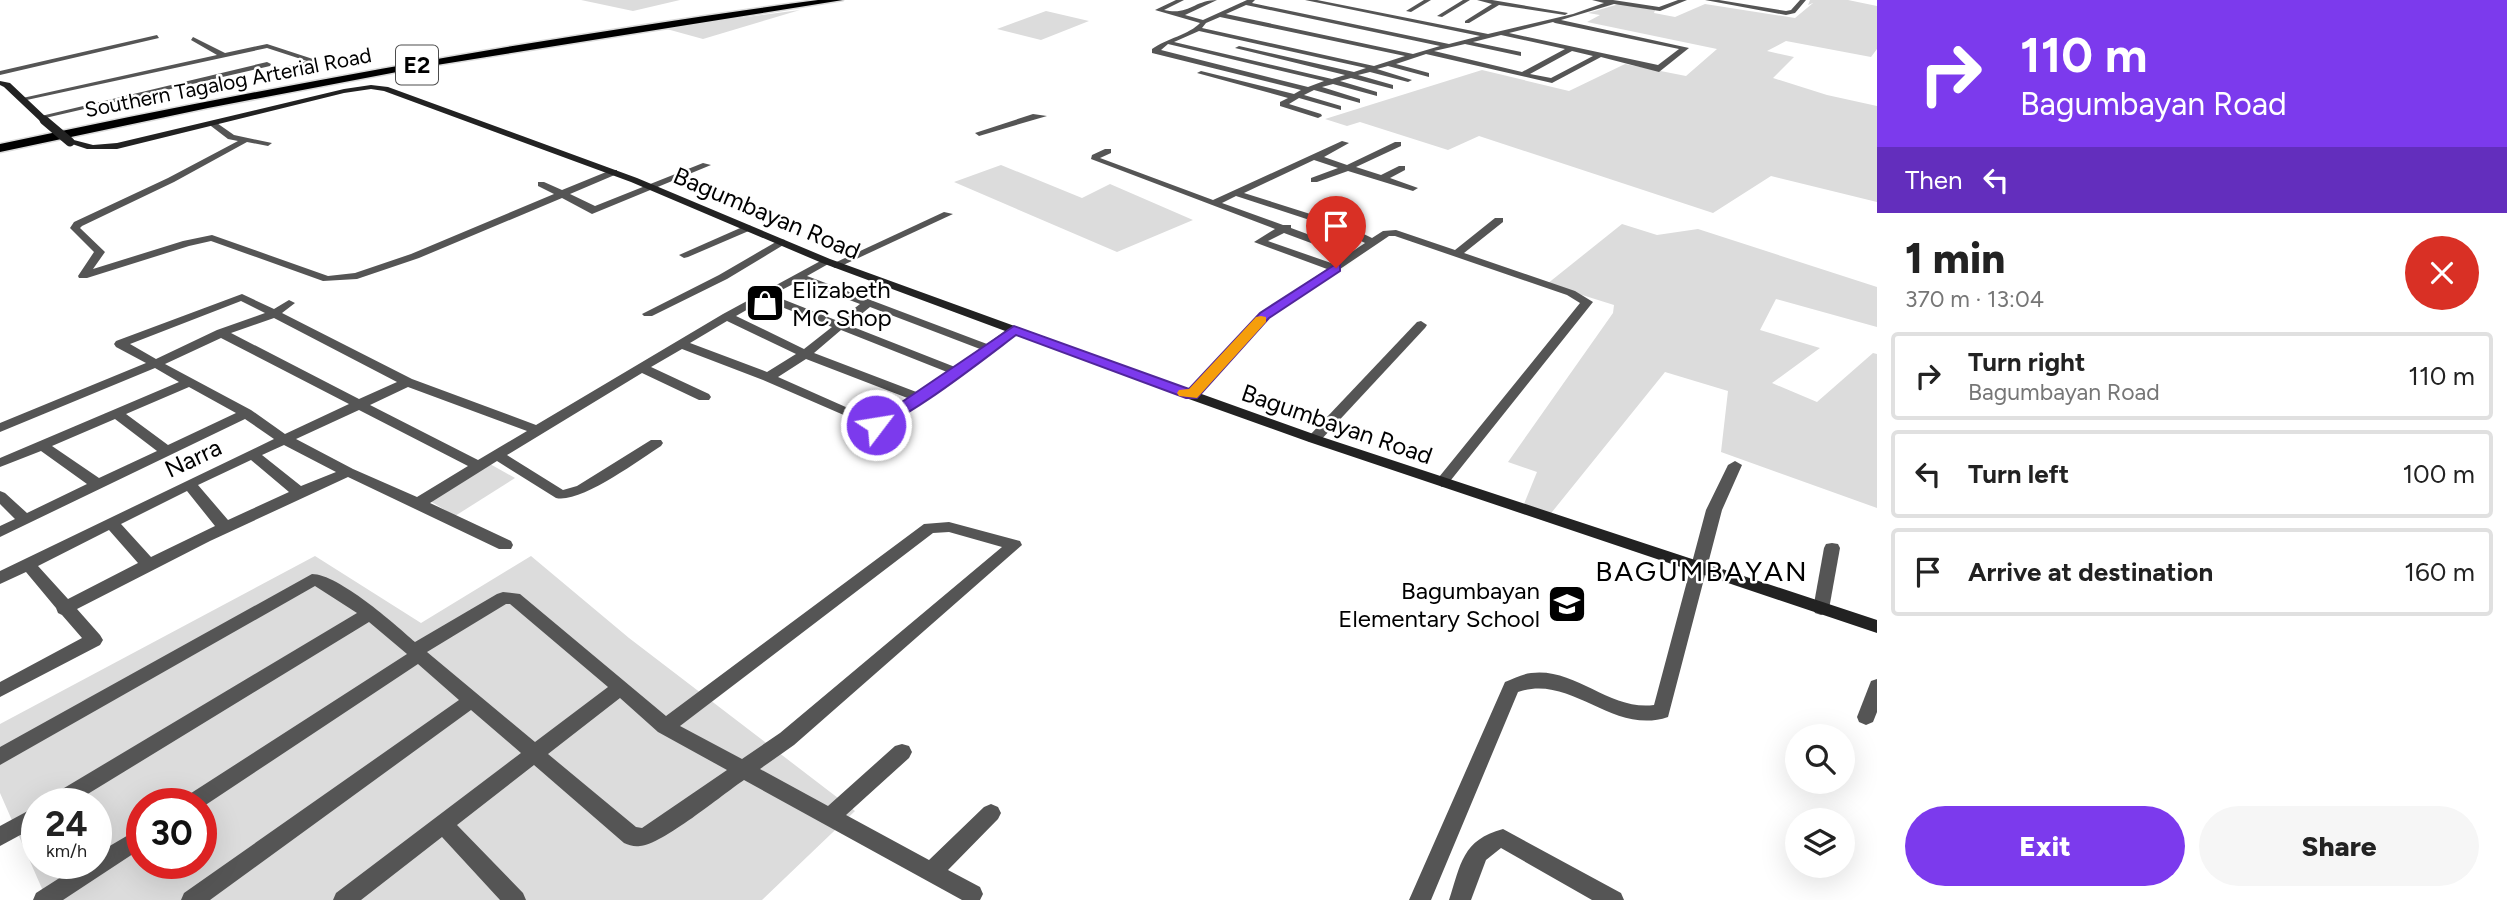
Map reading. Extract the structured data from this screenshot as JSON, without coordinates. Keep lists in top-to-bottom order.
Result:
{
  "streets": {
    "highway": ["E2", "Southern Tagalog Arterial Road"],
    "street": ["Bagumbayan Road", "Narra"]
  },
  "districts": ["BAGUMBAYAN"],
  "places": {
    "shop": ["Elizabeth MC Shop"],
    "school or university": ["Bagumbayan Elementary School"]
  },
  "page": {
    "turn": ["110 m", "Bagumbayan Road"],
    "then": "Then",
    "heading": ["1 min", "370 m · 13:04"],
    "list": [
      {
        "name": "Turn right",
        "note": "Bagumbayan Road",
        "value": "110 m"
      },
      {
        "name": "Turn left",
        "value": "100 m"
      },
      {
        "name": "Arrive at destination",
        "value": "160 m"
      }
    ],
    "speed": "24 km/h",
    "limit": "30",
    "buttons": ["Exit", "Share"]
  }
}
